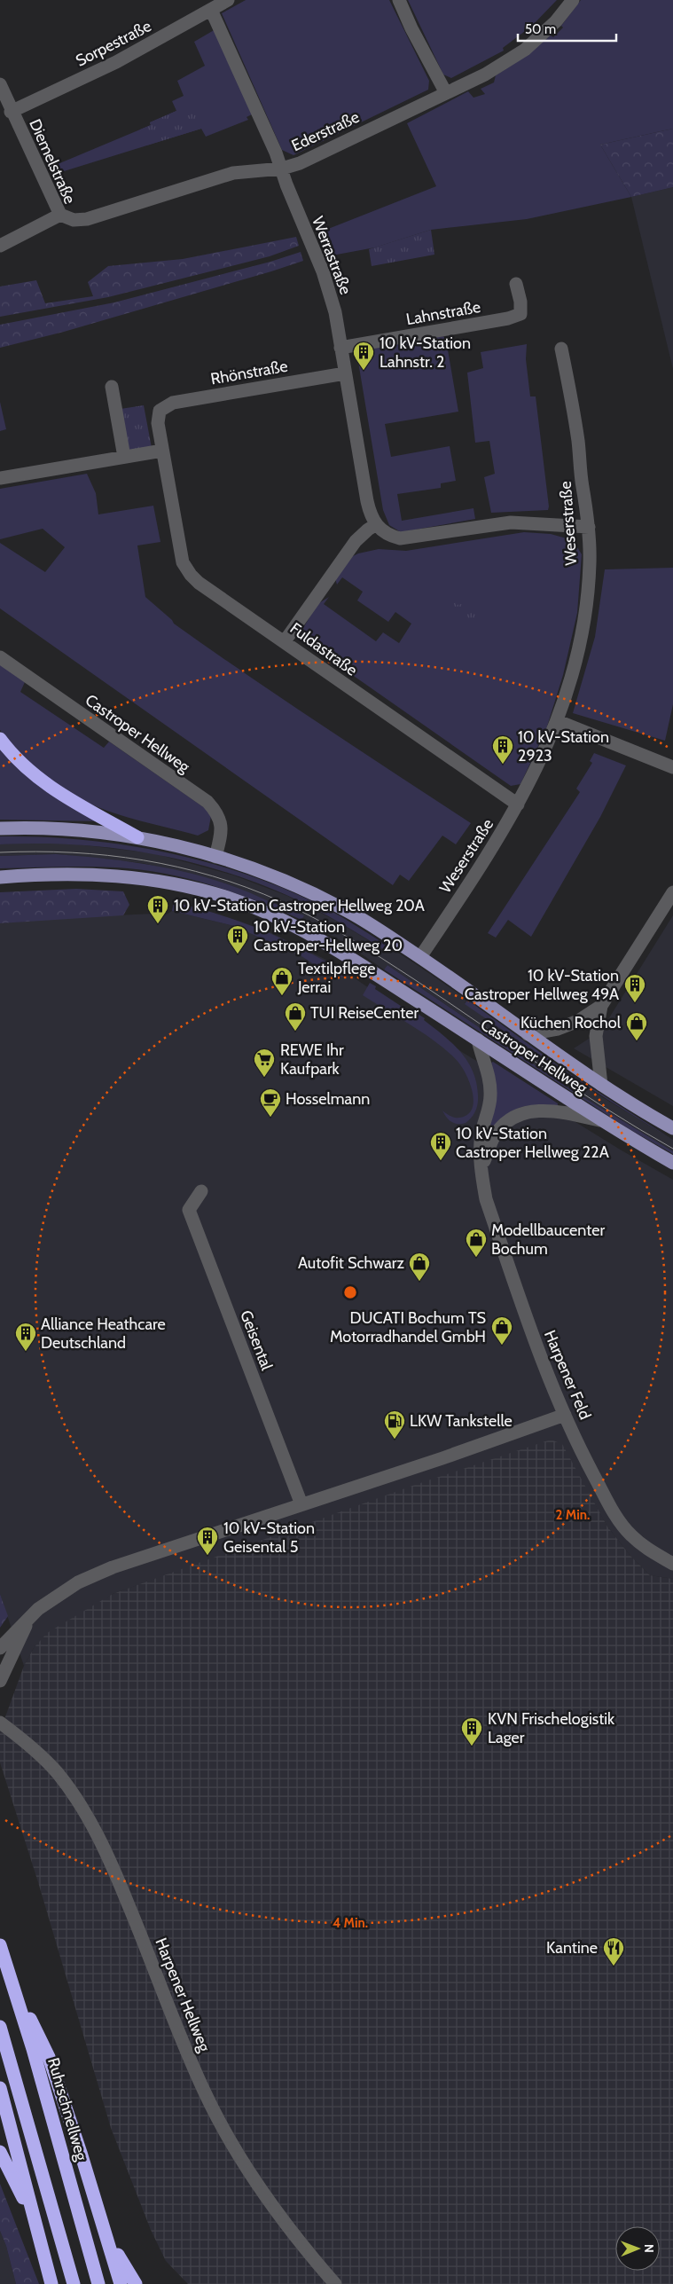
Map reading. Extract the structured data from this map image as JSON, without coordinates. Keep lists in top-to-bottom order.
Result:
{
  "streets": {
    "highway": ["Ruhrschnellweg"],
    "main road": ["Castroper Hellweg"],
    "street": [
      "Sorpestraße",
      "Ederstraße",
      "Diemelstraße",
      "Werrastraße",
      "Lahnstraße",
      "Rhönstraße",
      "Weserstraße",
      "Fuldastraße",
      "Geisental",
      "Harpener Feld",
      "Harpener Hellweg"
    ]
  },
  "crossings": [
    ["Sorpestraße", "Diemelstraße"],
    ["Sorpestraße", "Werrastraße"],
    ["Ederstraße", "Diemelstraße"],
    ["Ederstraße", "Werrastraße"],
    ["Werrastraße", "Lahnstraße"],
    ["Werrastraße", "Rhönstraße"],
    ["Rhönstraße", "Fuldastraße"],
    ["Weserstraße", "Fuldastraße"],
    ["Weserstraße", "Castroper Hellweg"],
    ["Castroper Hellweg", "Harpener Feld"]
  ],
  "places": {
    "building": [
      "10 kV-Station Lahnstr. 2",
      "10 kV-Station 2923",
      "10 kV-Station Castroper Hellweg 20A",
      "10 kV-Station Castroper-Hellweg 20",
      "10 kV-Station Castroper Hellweg 49A",
      "10 kV-Station Castroper Hellweg 22A",
      "Alliance Heathcare Deutschland",
      "10 kV-Station Geisental 5",
      "KVN Frischelogistik Lager"
    ],
    "shop": [
      "Textilpflege Jerrai",
      "TUI ReiseCenter",
      "Küchen Rochol",
      "Modellbaucenter Bochum",
      "Autofit Schwarz",
      "DUCATI Bochum TS Motorradhandel GmbH"
    ],
    "supermarket": ["REWE Ihr Kaufpark"],
    "cafe": ["Hosselmann"],
    "fuel station": ["LKW Tankstelle"],
    "restaurant": ["Kantine"]
  },
  "scale_bar": "50 m",
  "north": "right",
  "rings": ["2 Min.", "4 Min."]
}
